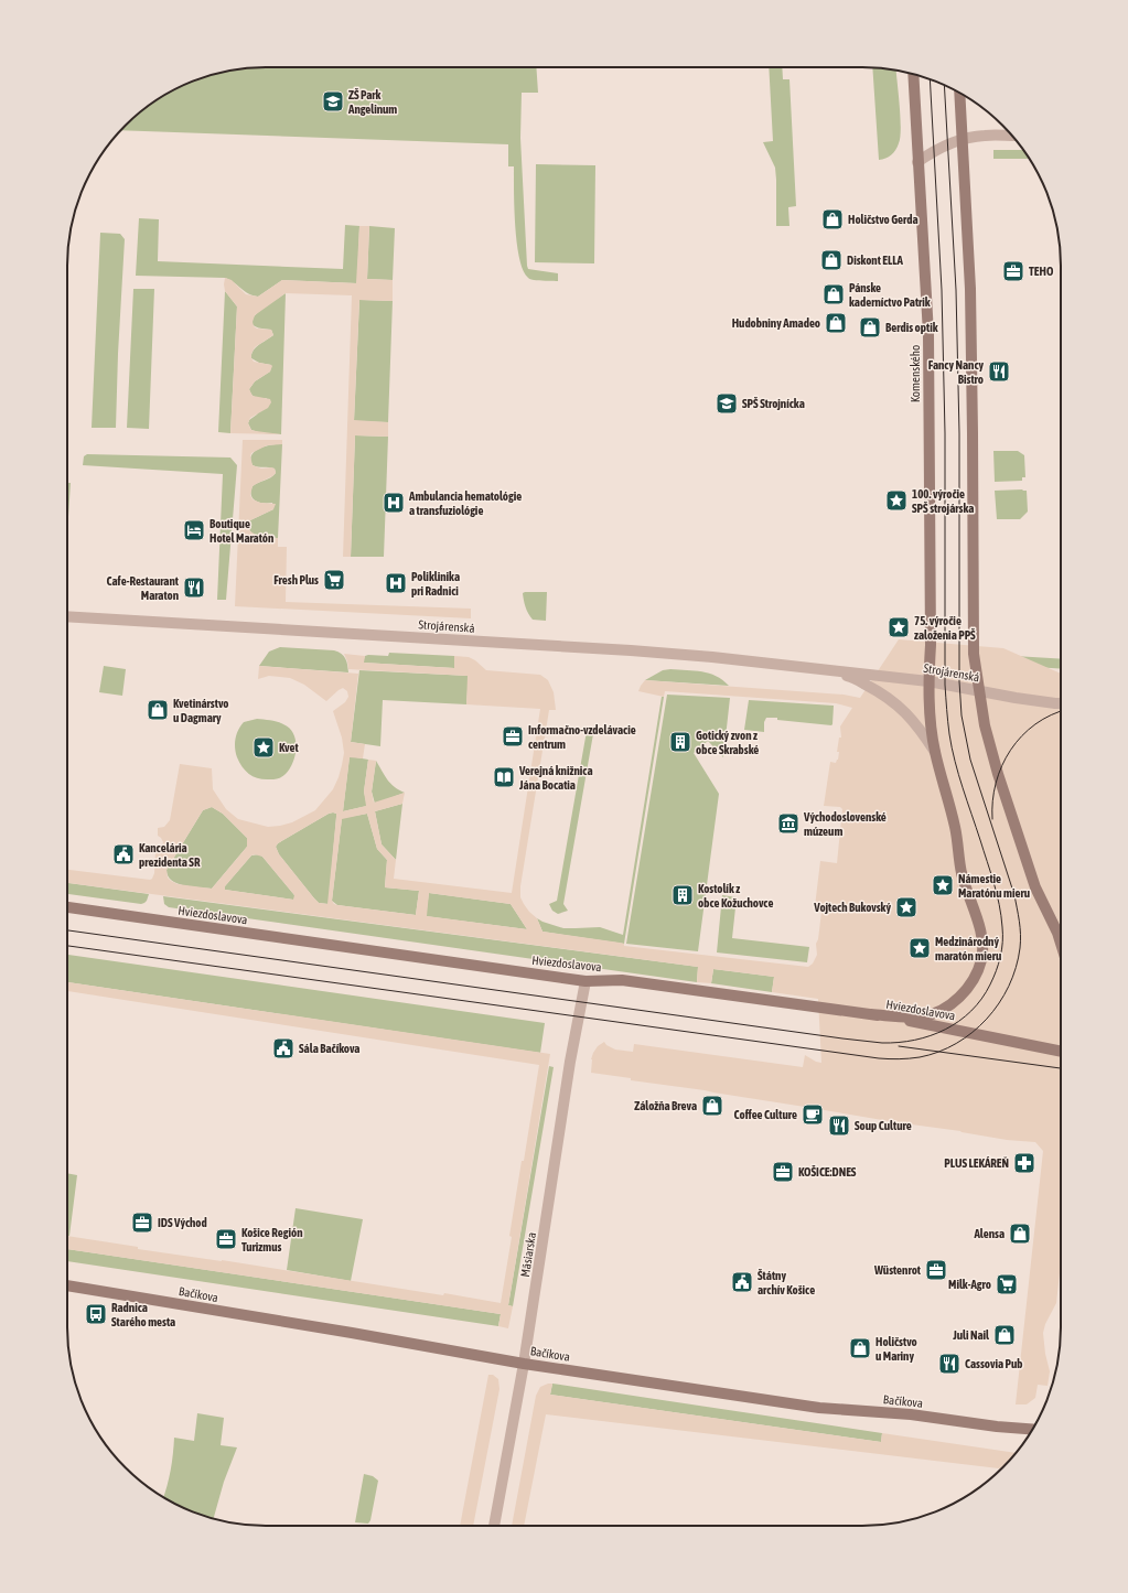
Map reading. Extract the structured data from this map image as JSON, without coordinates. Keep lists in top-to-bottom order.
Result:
{
  "streets": {
    "street": [
      "Komenského",
      "Strojárenská",
      "Hviezdoslavova",
      "Mäsiarska",
      "Bačíkova"
    ]
  },
  "crossings": [
    ["Komenského", "Strojárenská"],
    ["Hviezdoslavova", "Mäsiarska"],
    ["Mäsiarska", "Bačíkova"]
  ],
  "places": {
    "school or university": ["ZŠ Park Angelinum", "SPŠ Strojnícka"],
    "shop": [
      "Holičstvo Gerda",
      "Diskont ELLA",
      "Pánske kaderníctvo Patrik",
      "Hudobniny Amadeo",
      "Berdis optik",
      "Kvetinárstvo u Dagmary",
      "Záložňa Breva",
      "Alensa",
      "Juli Nail",
      "Holičstvo u Mariny"
    ],
    "office": [
      "TEHO",
      "Informačno-vzdelávacie centrum",
      "KOŠICE:DNES",
      "IDS Východ",
      "Košice Región Turizmus",
      "Wüstenrot"
    ],
    "restaurant": [
      "Fancy Nancy Bistro",
      "Cafe-Restaurant Maraton",
      "Soup Culture",
      "Cassovia Pub"
    ],
    "place": [
      "100. výročie SPŠ strojárska",
      "75. výročie založenia PPŠ",
      "Kvet",
      "Námestie Maratónu mieru",
      "Vojtech Bukovský",
      "Medzinárodný maratón mieru"
    ],
    "hospital": ["Ambulancia hematológie a transfuziológie", "Poliklinika pri Radnici"],
    "hotel": ["Boutique Hotel Maratón"],
    "supermarket": ["Fresh Plus", "Milk-Agro"],
    "building": ["Gotický zvon z obce Skrabské", "Kostolík z obce Kožuchovce"],
    "library": ["Verejná knižnica Jána Bocatia"],
    "museum": ["Východoslovenské múzeum"],
    "public building": ["Kancelária prezidenta SR", "Sála Bačíkova", "Štátny archív Košice"],
    "cafe": ["Coffee Culture"],
    "pharmacy": ["PLUS LEKÁREŇ"],
    "bus stop": ["Radnica Starého mesta"]
  }
}
